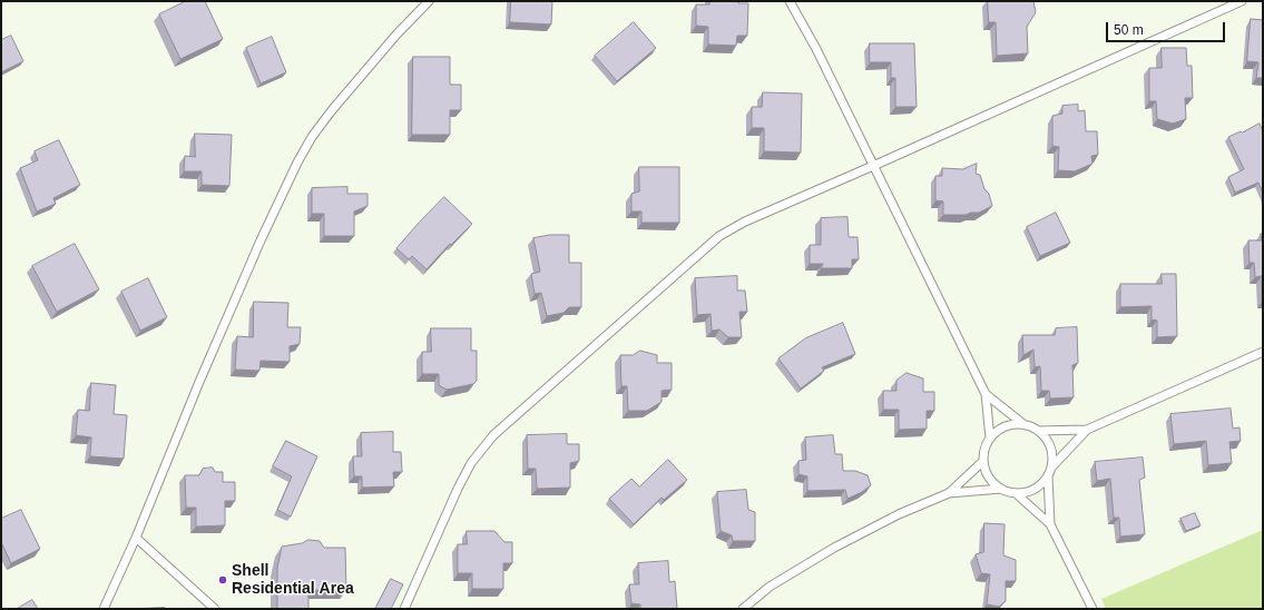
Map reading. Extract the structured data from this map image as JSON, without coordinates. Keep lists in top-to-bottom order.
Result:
{
  "places": ["Shell Residential Area"],
  "scale_bar": "50 m"
}
